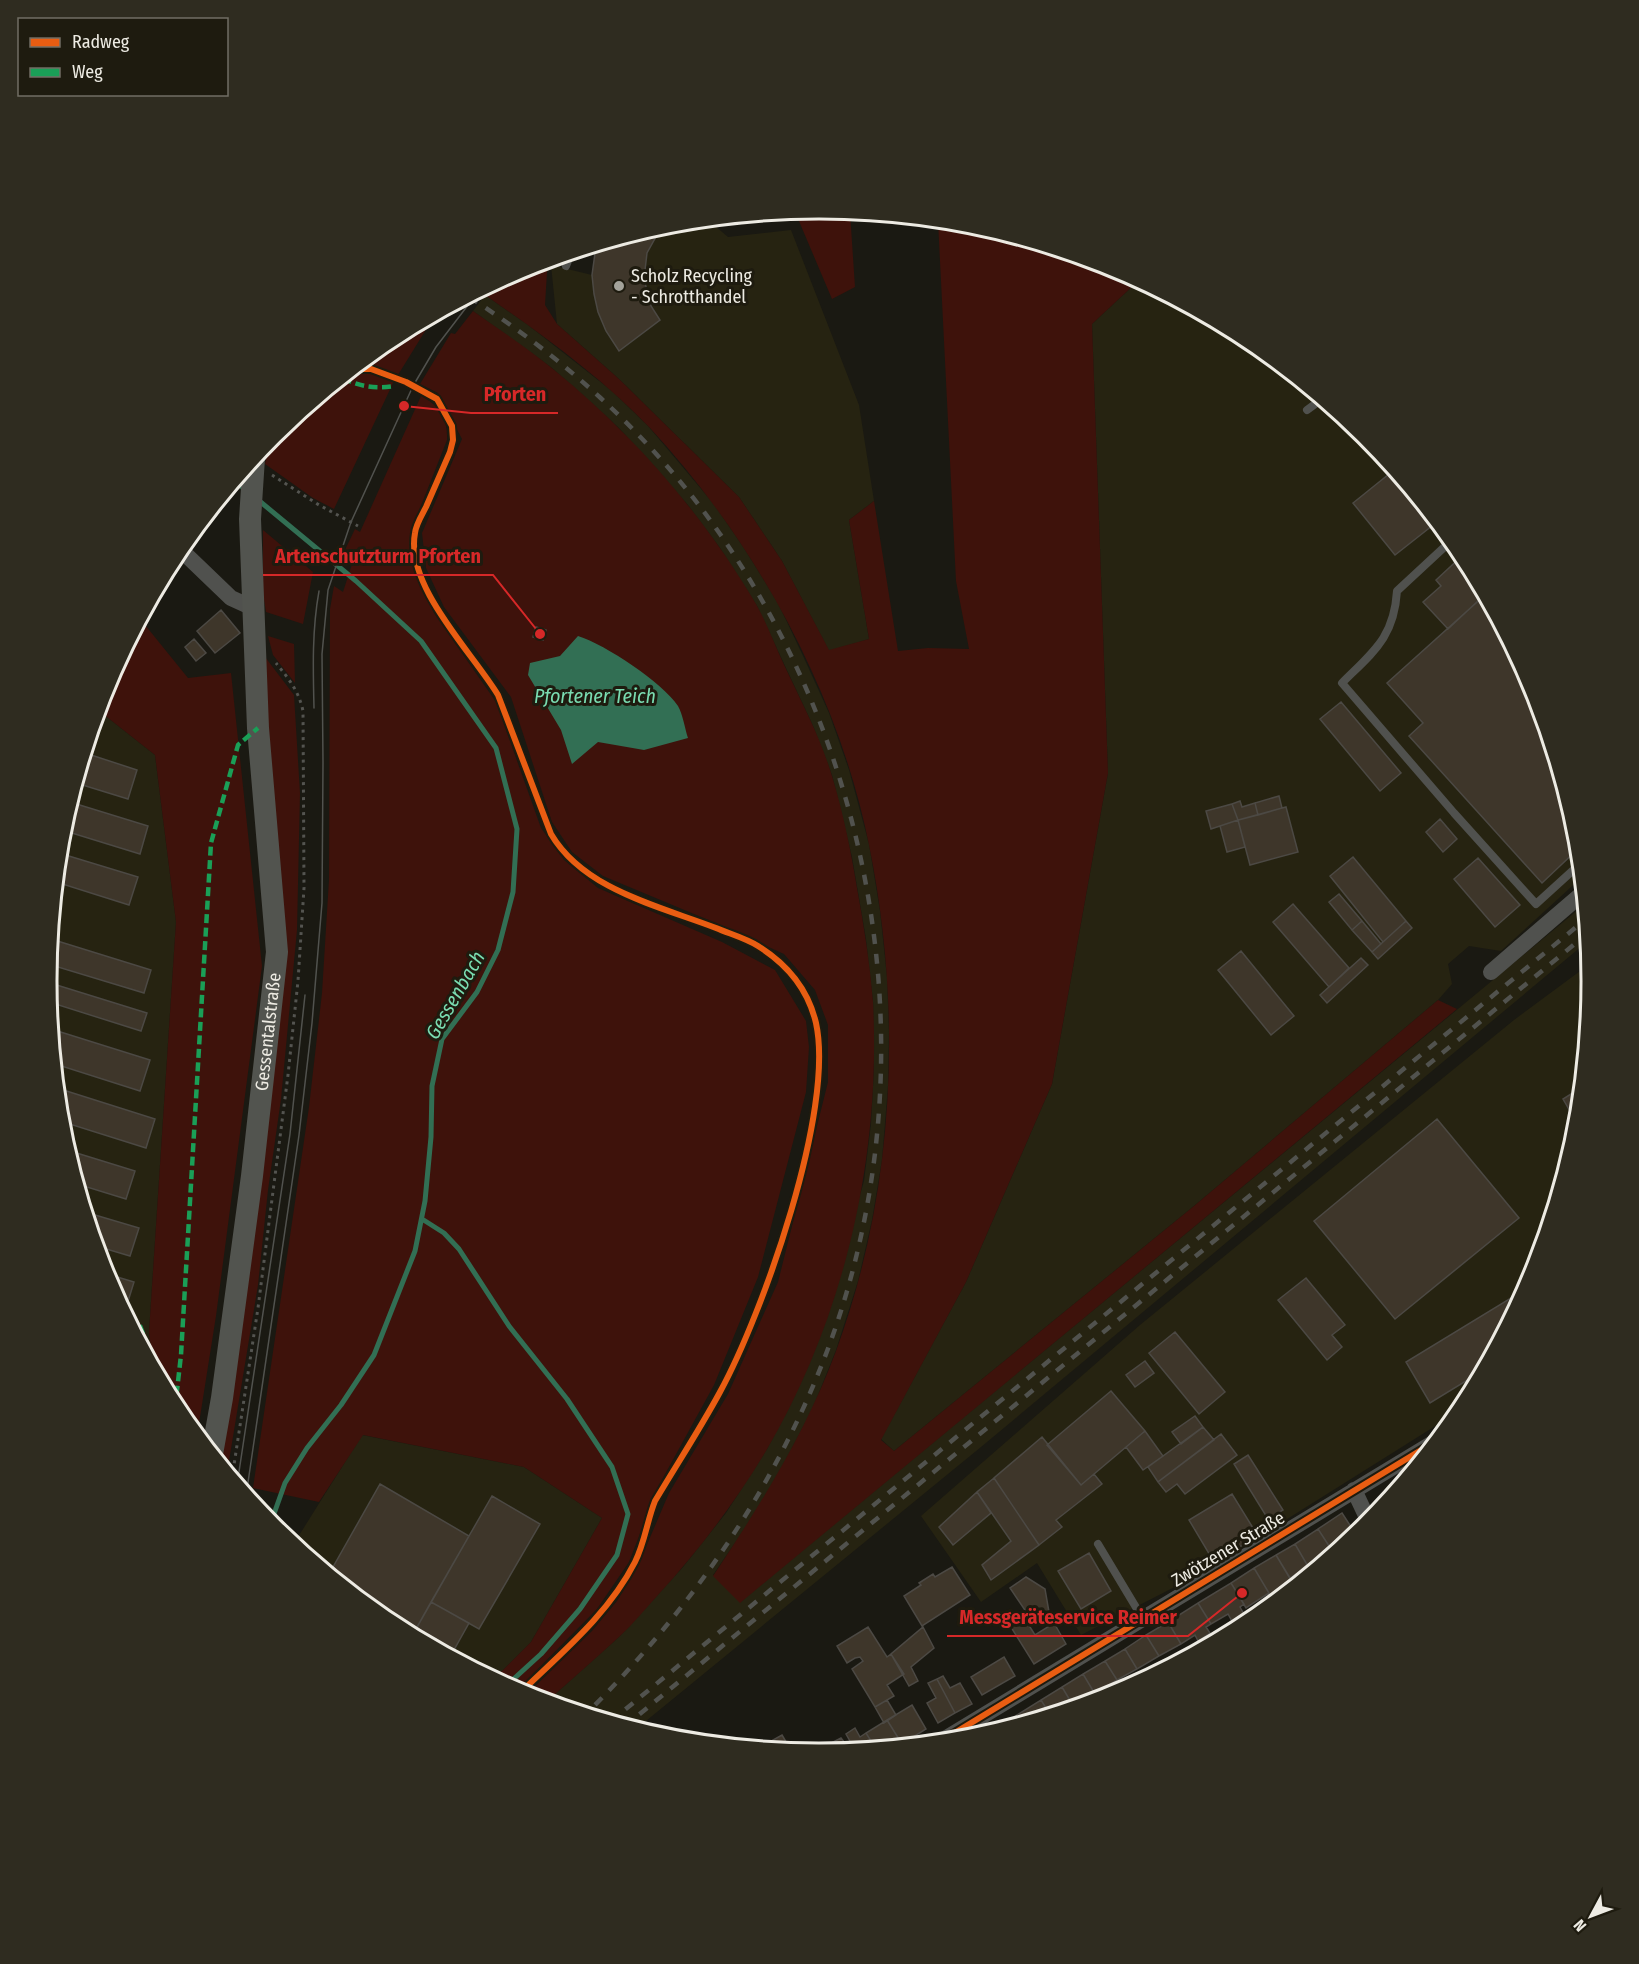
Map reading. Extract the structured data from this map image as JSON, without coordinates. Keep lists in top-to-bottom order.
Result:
{
  "streets": {
    "main road": ["Gessentalstraße"],
    "street": ["Zwötzener Straße"]
  },
  "water": ["Pfortener Teich", "Gessenbach"],
  "places": [
    "Scholz Recycling - Schrotthandel",
    "Pforten",
    "Artenschutzturm Pforten",
    "Messgeräteservice Reimer"
  ],
  "legend": ["Radweg", "Weg"],
  "north": "bottom left"
}
